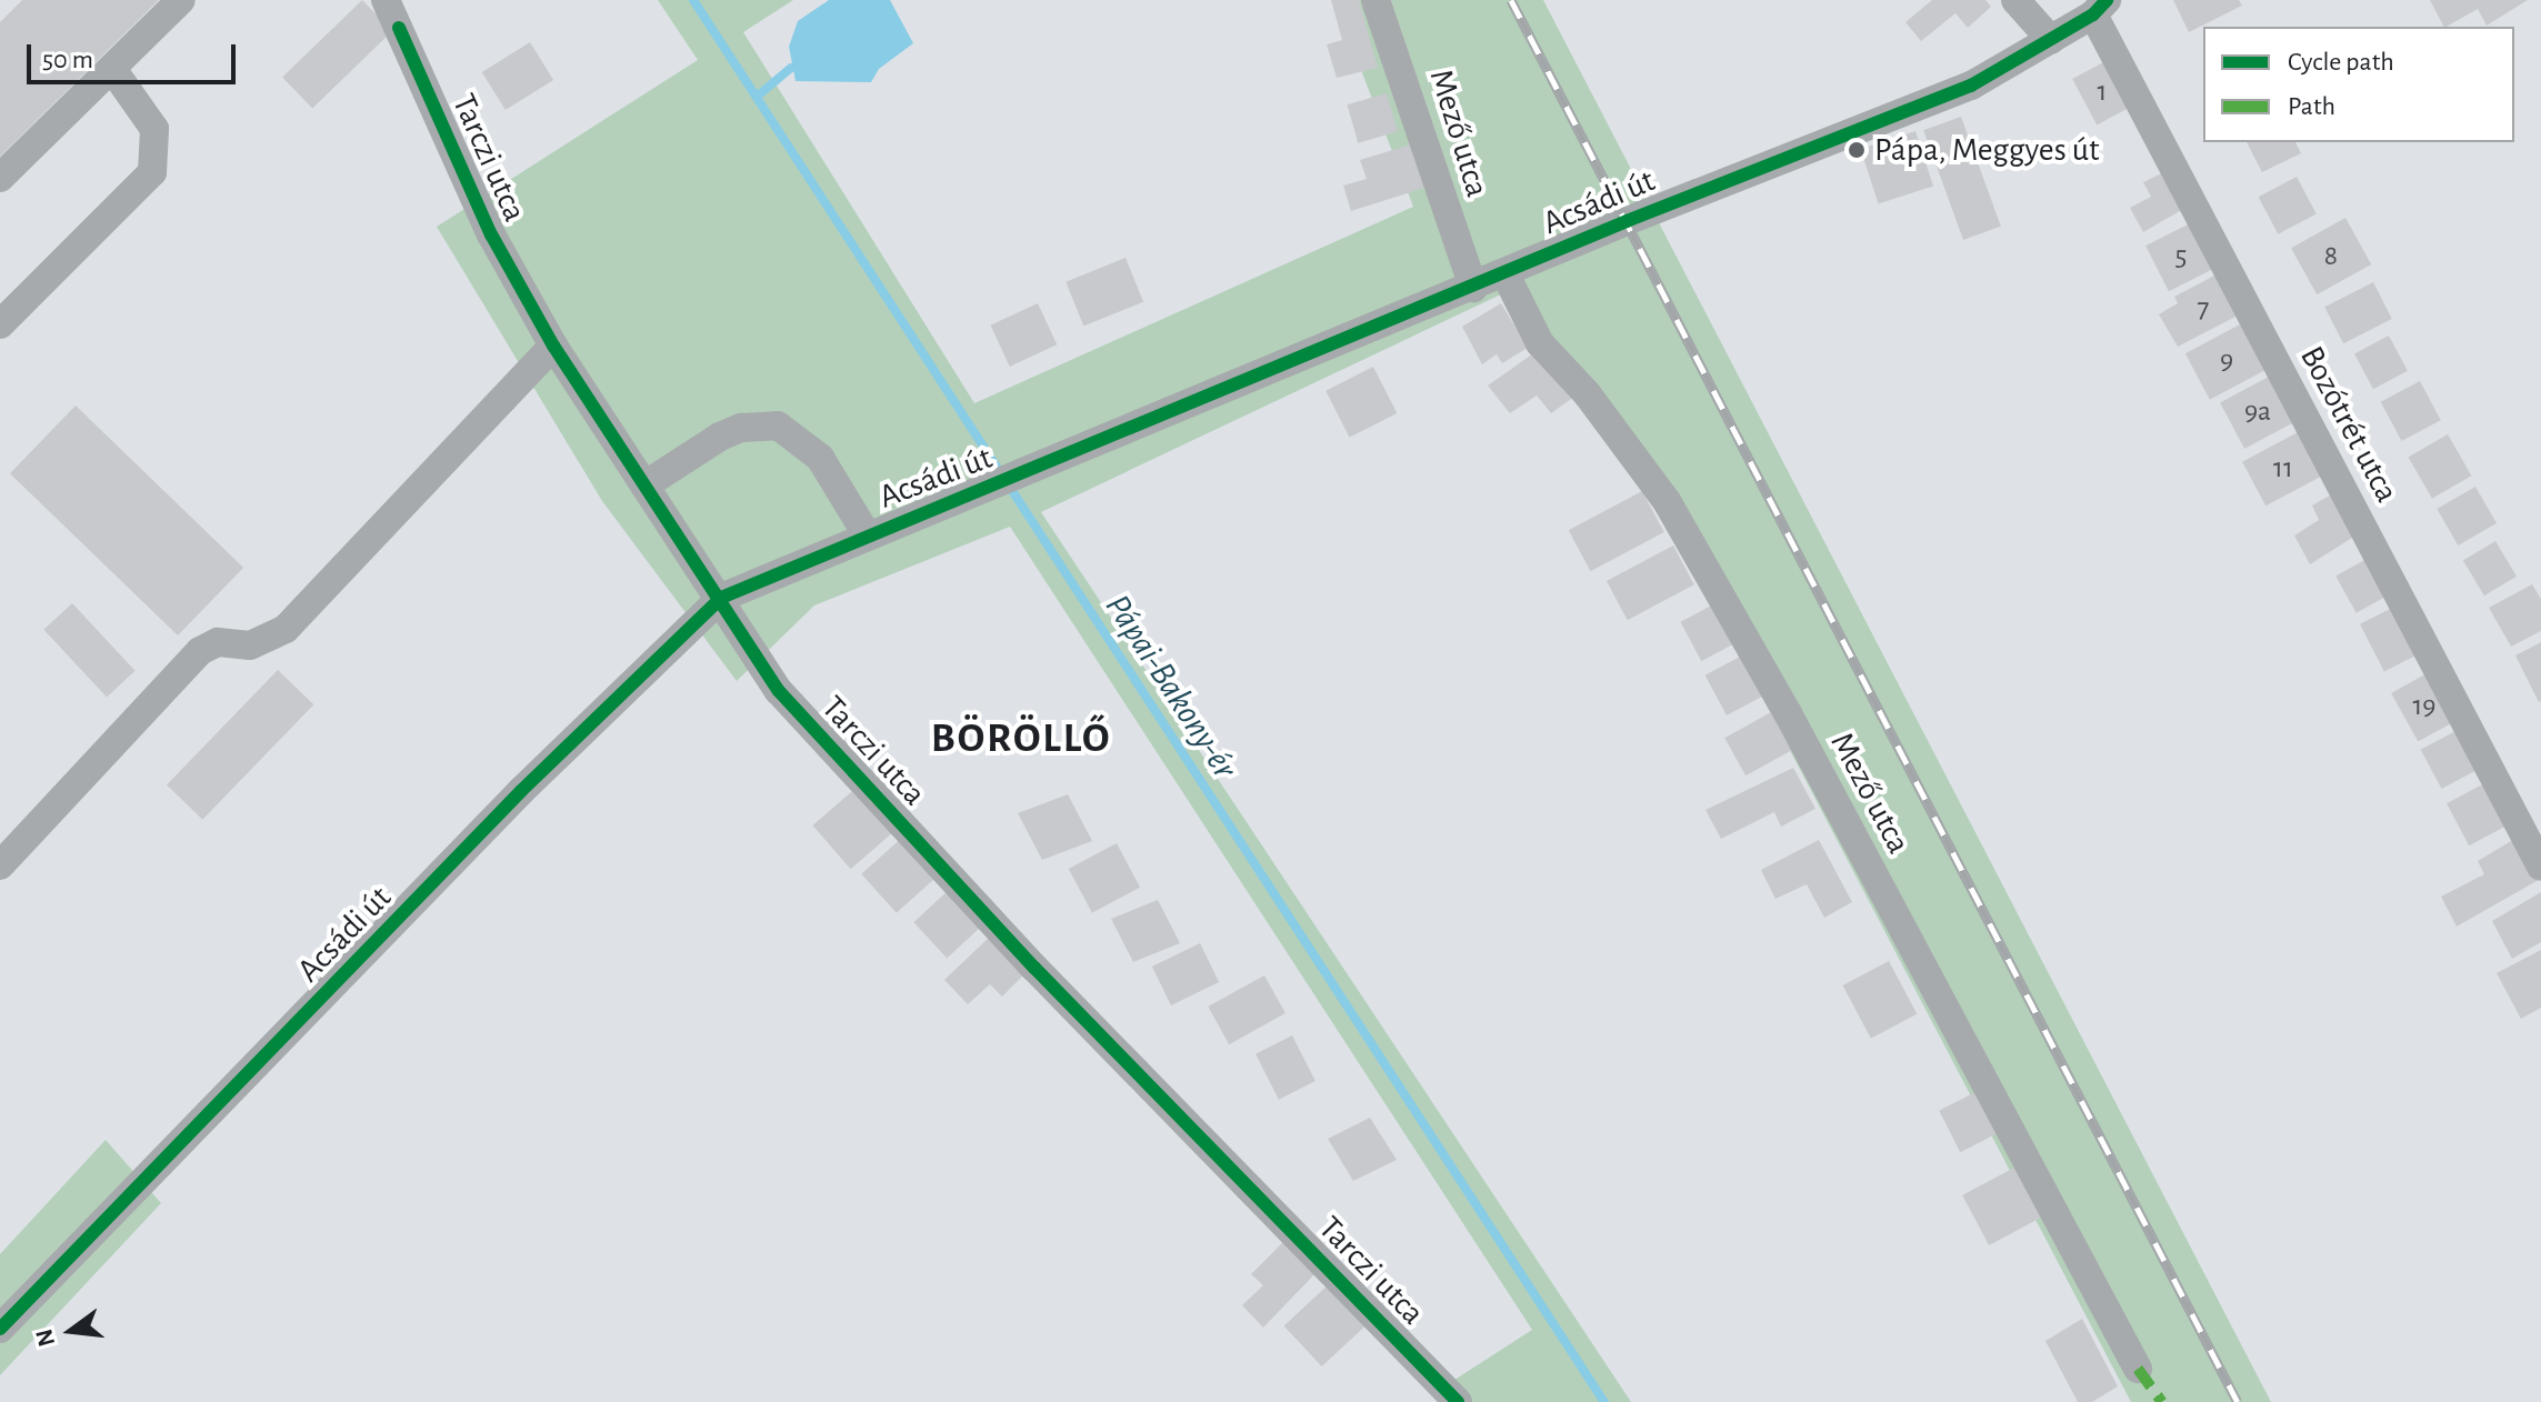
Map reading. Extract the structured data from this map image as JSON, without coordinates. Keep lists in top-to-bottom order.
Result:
{
  "streets": {
    "street": [
      "Mező utca",
      "Tarczi utca",
      "Acsádi út",
      "Bozótrét utca"
    ]
  },
  "crossings": [
    ["Mező utca", "Acsádi út"],
    ["Tarczi utca", "Acsádi út"],
    ["Acsádi út", "Bozótrét utca"]
  ],
  "districts": ["BÖRÖLLŐ"],
  "water": ["Pápai-Bakony-ér"],
  "places": ["Pápa, Meggyes út"],
  "house_numbers": [
    "1",
    "5",
    "8",
    "7",
    "9",
    "9a",
    "11",
    "19"
  ],
  "legend": ["Cycle path", "Path"],
  "scale_bar": "50 m",
  "north": "left"
}
